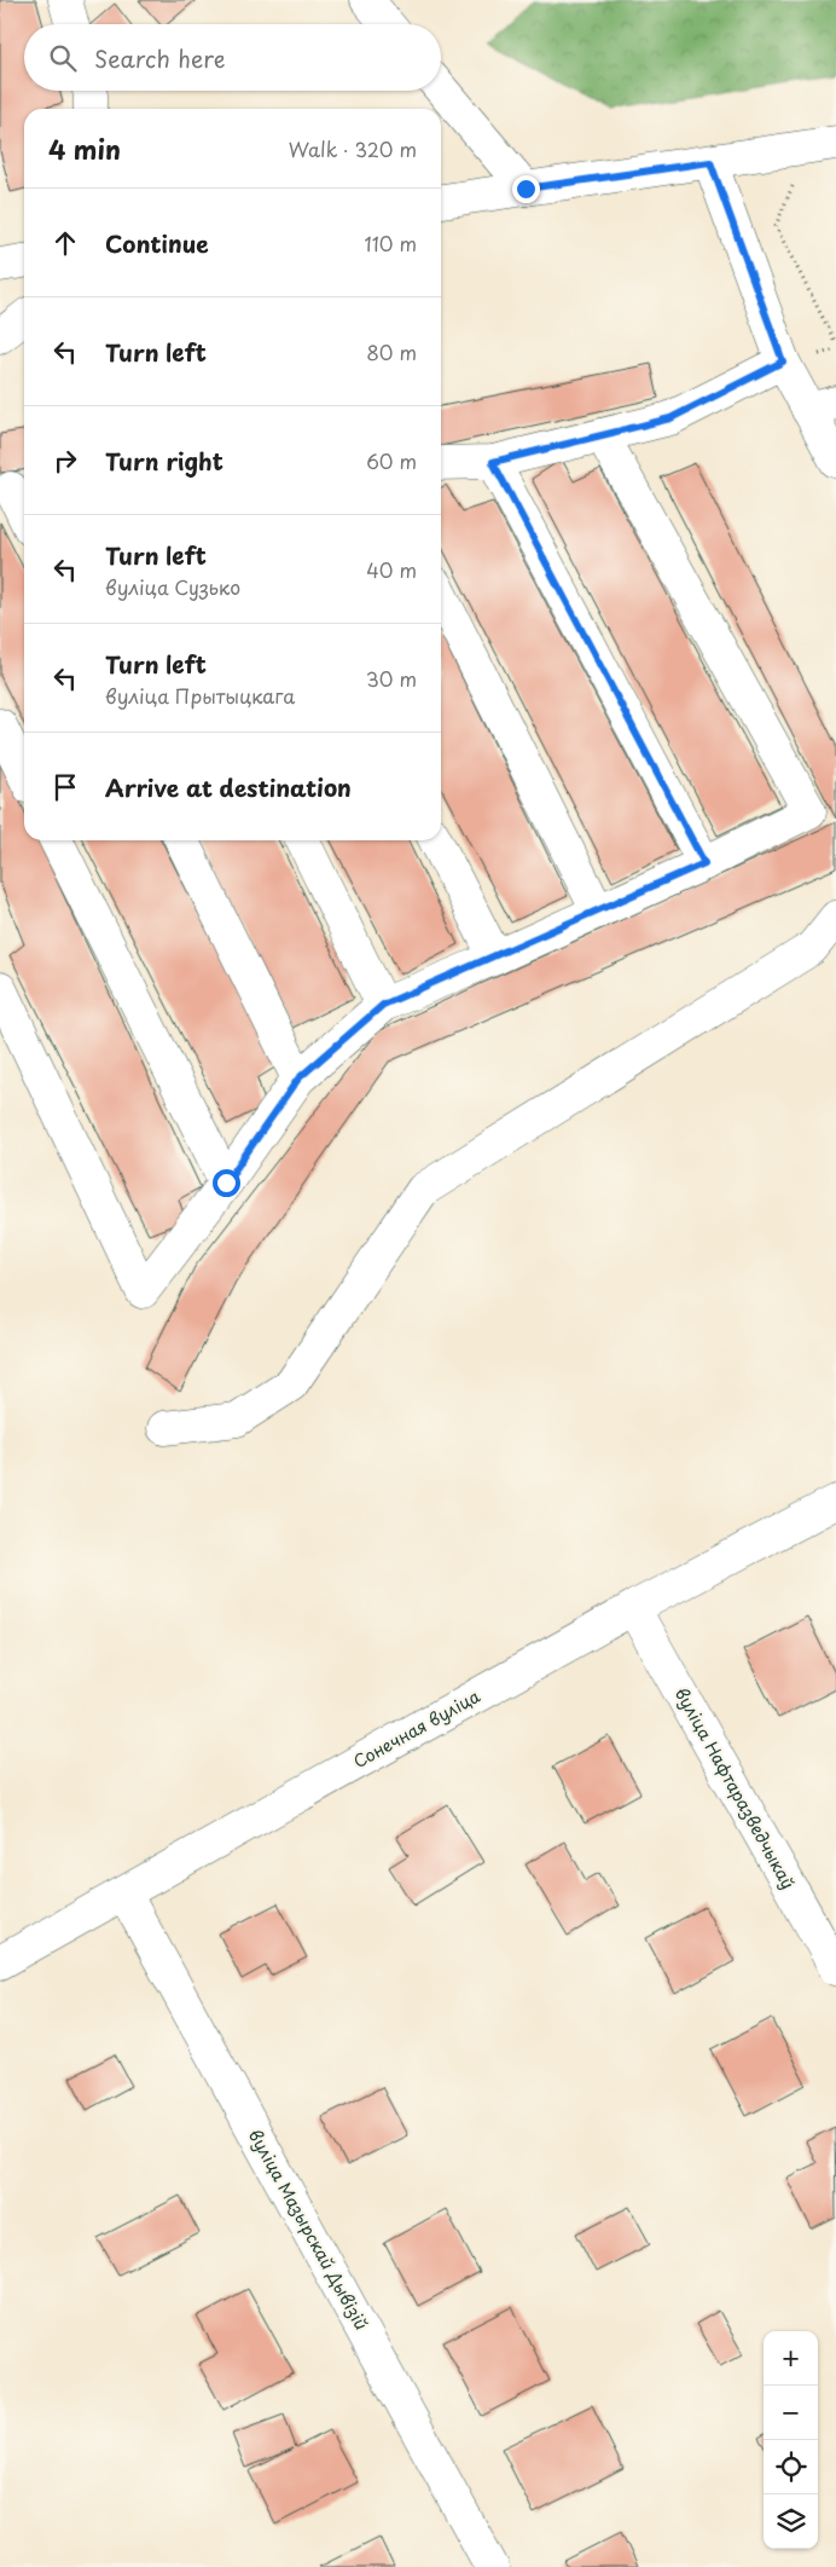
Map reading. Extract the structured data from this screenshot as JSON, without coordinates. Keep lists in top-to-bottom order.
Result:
{
  "streets": {
    "street": ["Сонечная вуліца", "вуліца Нафтаразведчыкаў", "вуліца Мазырскай Дывізій"]
  },
  "crossings": [
    ["Сонечная вуліца", "вуліца Нафтаразведчыкаў"],
    ["Сонечная вуліца", "вуліца Мазырскай Дывізій"]
  ],
  "page": {
    "search": "Search here",
    "heading": ["4 min", "Walk · 320 m"],
    "list": [
      ["Continue", "110 m"],
      ["Turn left", "80 m"],
      ["Turn right", "60 m"],
      ["Turn left", "вуліца Сузько", "40 m"],
      ["Turn left", "вуліца Прытыцкага", "30 m"],
      "Arrive at destination"
    ],
    "map_buttons": ["+", "−"]
  }
}
